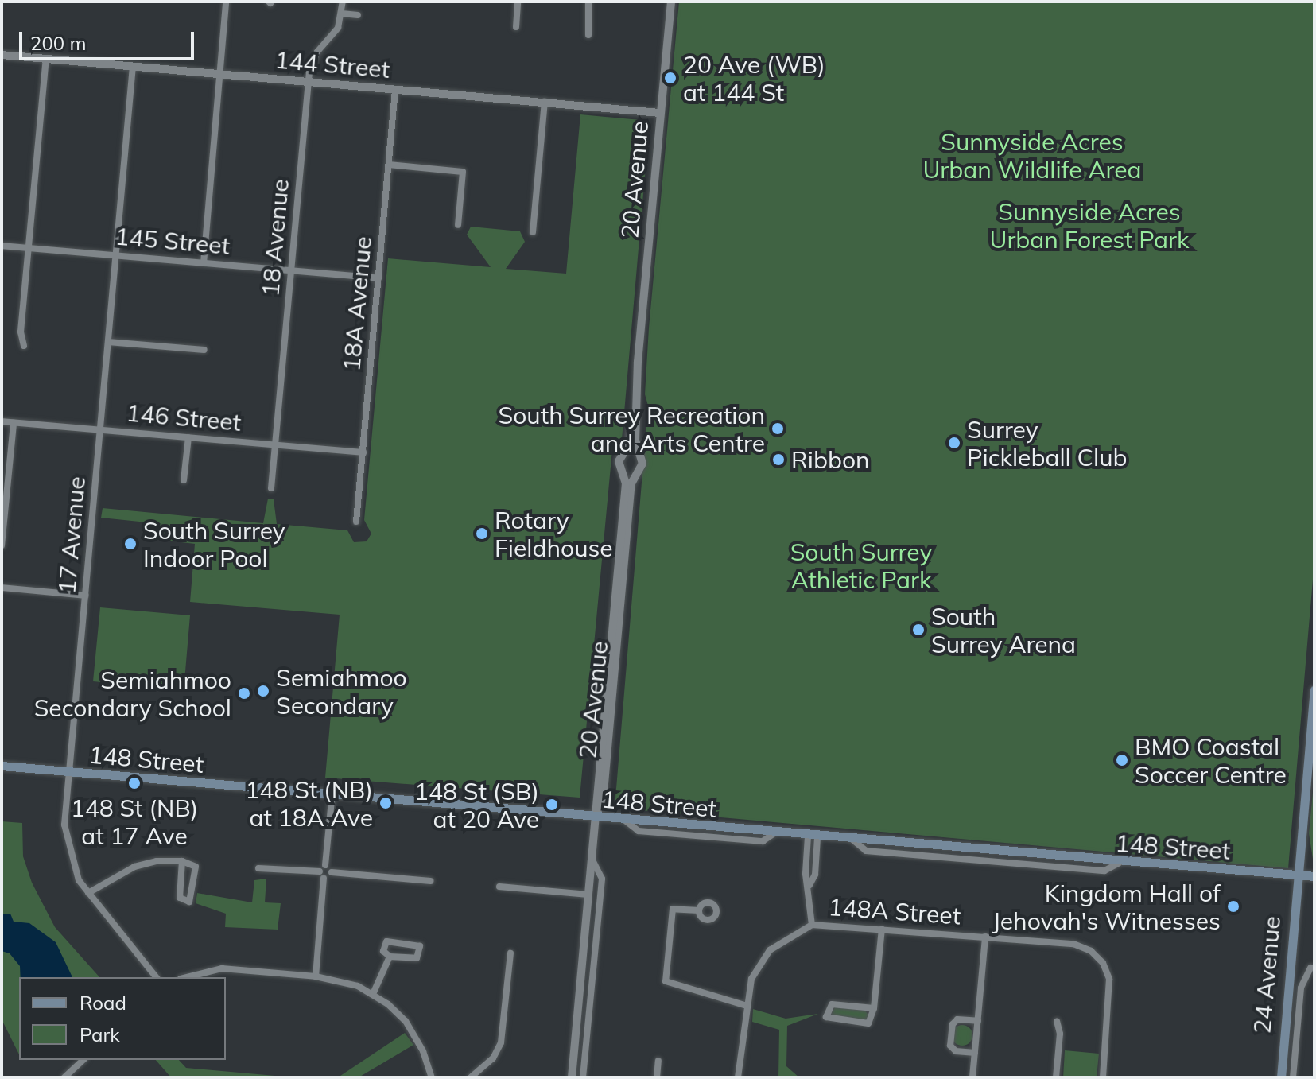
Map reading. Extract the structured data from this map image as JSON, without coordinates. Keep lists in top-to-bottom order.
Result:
{
  "streets": {
    "main road": ["148 Street", "24 Avenue"],
    "street": [
      "144 Street",
      "20 Avenue",
      "18 Avenue",
      "145 Street",
      "18A Avenue",
      "146 Street",
      "17 Avenue",
      "148A Street"
    ]
  },
  "crossings": [
    ["144 Street", "20 Avenue"],
    ["144 Street", "18 Avenue"],
    ["144 Street", "18A Avenue"],
    ["144 Street", "17 Avenue"],
    ["20 Avenue", "148 Street"],
    ["18 Avenue", "145 Street"],
    ["18 Avenue", "146 Street"],
    ["145 Street", "18A Avenue"],
    ["145 Street", "17 Avenue"],
    ["18A Avenue", "146 Street"],
    ["146 Street", "17 Avenue"],
    ["17 Avenue", "148 Street"],
    ["148 Street", "24 Avenue"]
  ],
  "parks": ["Sunnyside Acres Urban Wildlife Area", "Sunnyside Acres Urban Forest Park", "South Surrey Athletic Park"],
  "places": [
    "20 Ave (WB) at 144 St",
    "South Surrey Recreation and Arts Centre",
    "Surrey Pickleball Club",
    "Ribbon",
    "Rotary Fieldhouse",
    "South Surrey Indoor Pool",
    "South Surrey Arena",
    "Semiahmoo Secondary",
    "Semiahmoo Secondary School",
    "BMO Coastal Soccer Centre",
    "148 St (NB) at 17 Ave",
    "148 St (NB) at 18A Ave",
    "148 St (SB) at 20 Ave",
    "Kingdom Hall of Jehovah's Witnesses"
  ],
  "legend": ["Road", "Park"],
  "scale_bar": "200 m"
}
